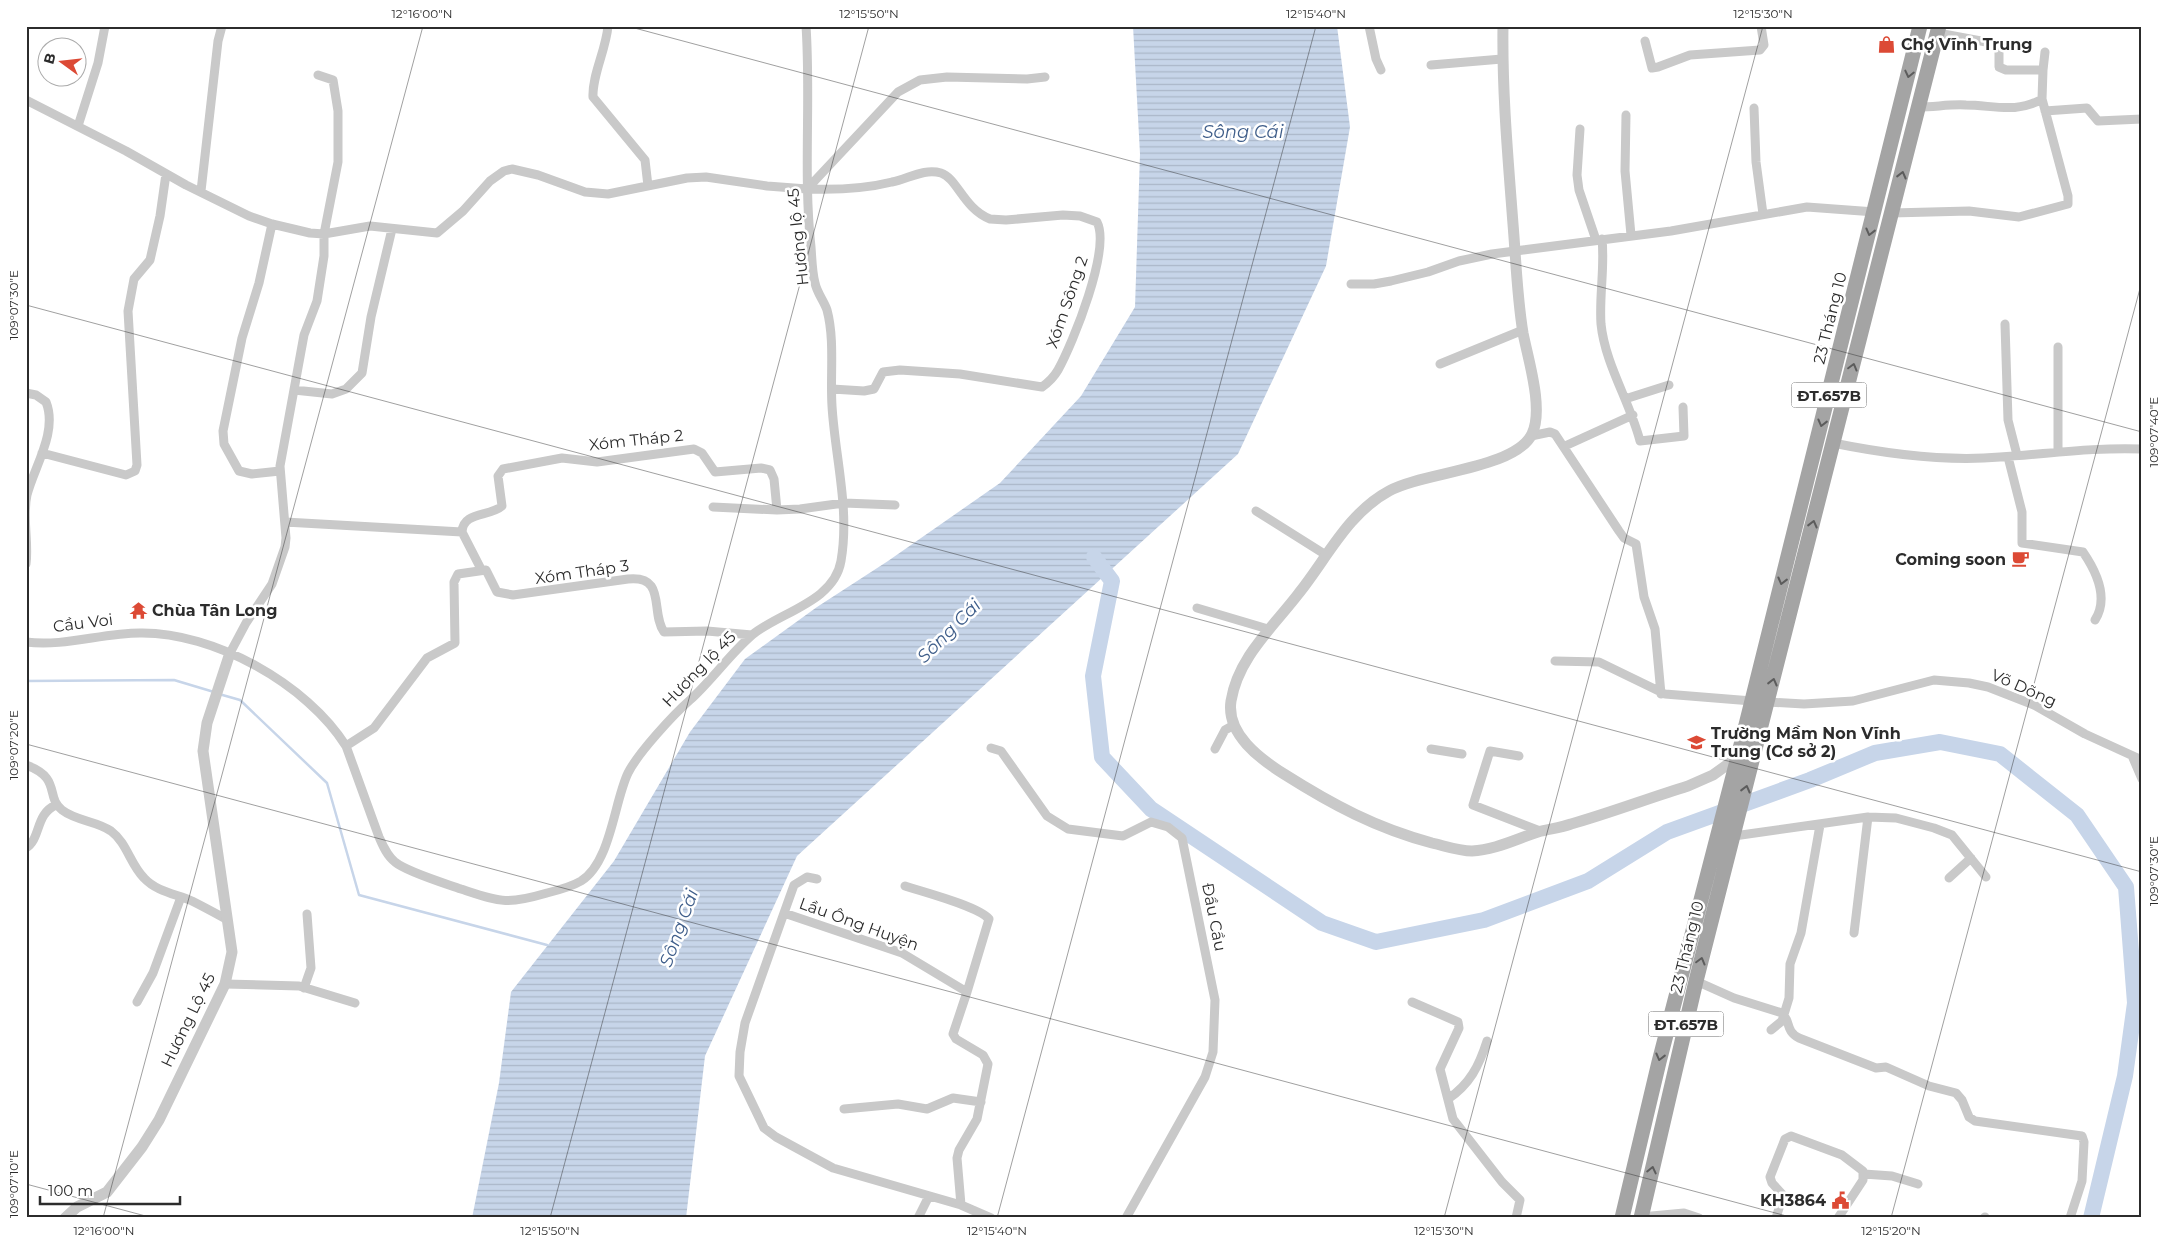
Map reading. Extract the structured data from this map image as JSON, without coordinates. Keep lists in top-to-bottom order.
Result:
{
  "streets": {
    "main road": ["23 Tháng 10", "ĐT.657B"],
    "street": [
      "Hương lộ 45",
      "Xóm Sông 2",
      "Xóm Tháp 2",
      "Xóm Tháp 3",
      "Cầu Voi",
      "Võ Dõng",
      "Đầu Cầu",
      "Lầu Ông Huyện",
      "Hương Lộ 45"
    ]
  },
  "crossings": [
    ["Hương lộ 45", "Xóm Sông 2"],
    ["Hương lộ 45", "Xóm Tháp 3"],
    ["Hương lộ 45", "Cầu Voi"],
    ["Hương lộ 45", "Hương Lộ 45"],
    ["23 Tháng 10", "Võ Dõng"],
    ["Xóm Tháp 2", "Xóm Tháp 3"],
    ["Cầu Voi", "Hương Lộ 45"]
  ],
  "water": ["Sông Cái"],
  "places": {
    "shop": ["Chợ Vĩnh Trung"],
    "cafe": ["Coming soon"],
    "temple": ["Chùa Tân Long"],
    "school or university": ["Trường Mầm Non Vĩnh Trung (Cơ sở 2)"],
    "public building": ["KH3864"]
  },
  "scale_bar": "100 m",
  "north": "left",
  "coordinates": [
    "12°16'00\"N",
    "12°15'50\"N",
    "12°15'40\"N",
    "12°15'30\"N",
    "109°07'30\"E",
    "109°07'40\"E",
    "109°07'20\"E",
    "109°07'10\"E",
    "12°15'20\"N"
  ]
}
